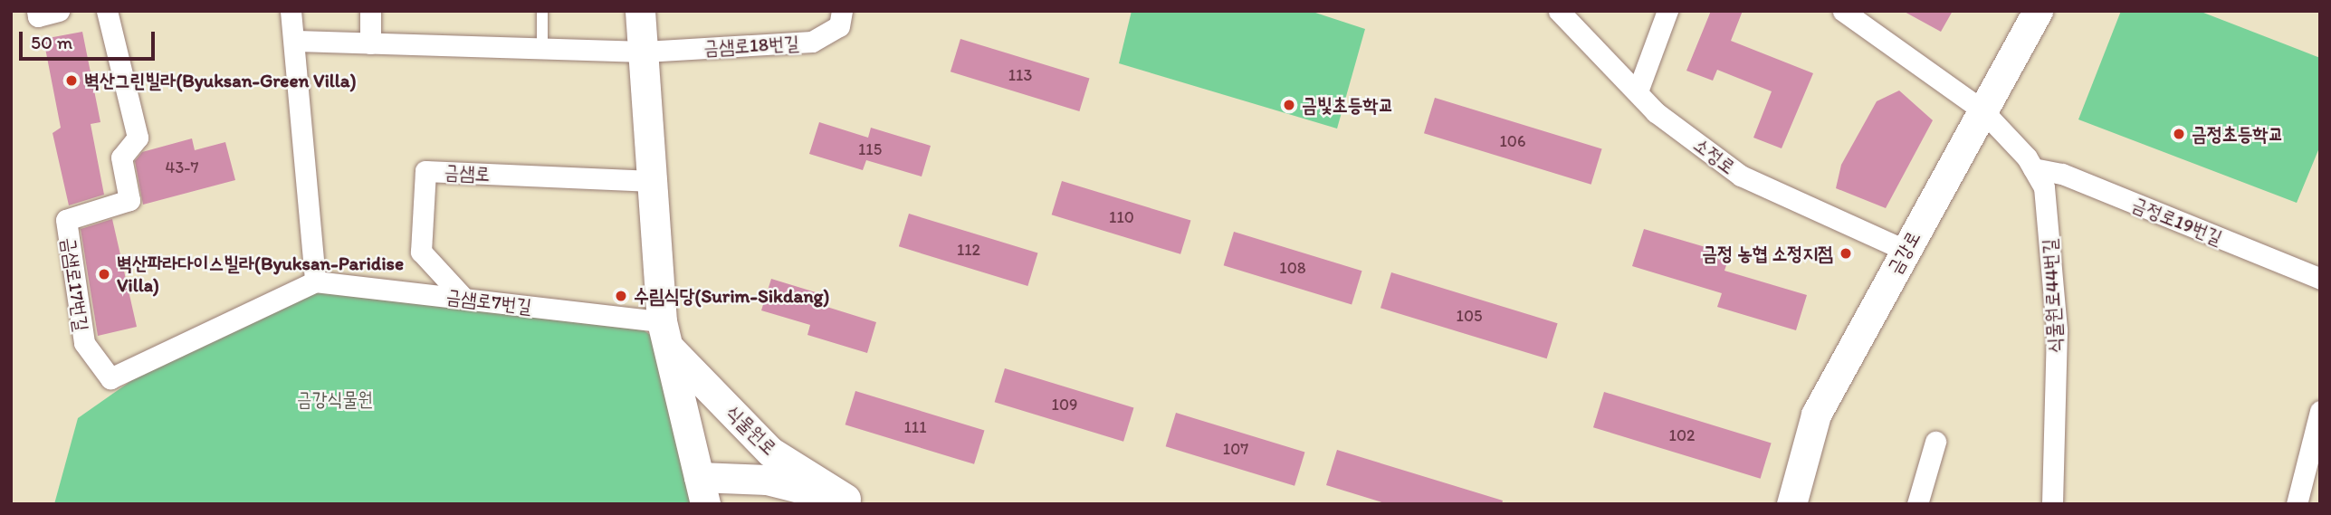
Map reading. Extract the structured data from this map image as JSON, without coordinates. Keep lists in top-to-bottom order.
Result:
{
  "streets": {
    "main road": ["금강로", "식물원로"],
    "street": [
      "금샘로18번길",
      "소정로",
      "금샘로",
      "금정로19번길",
      "금샘로17번길",
      "식물원로44번길",
      "금샘로7번길"
    ]
  },
  "crossings": [
    ["소정로", "금강로"],
    ["금샘로", "금샘로7번길"],
    ["금정로19번길", "식물원로44번길"],
    ["금강로", "식물원로44번길"],
    ["금샘로17번길", "금샘로7번길"],
    ["금샘로7번길", "식물원로"]
  ],
  "parks": ["금강식물원"],
  "places": [
    "벽산그린빌라(Byuksan-Green Villa)",
    "금빛초등학교",
    "금정초등학교",
    "금정 농협 소정지점",
    "벽산파라다이스빌라(Byuksan-Paridise Villa)",
    "수림식당(Surim-Sikdang)"
  ],
  "house_numbers": [
    "113",
    "106",
    "115",
    "43-7",
    "110",
    "112",
    "108",
    "105",
    "109",
    "111",
    "102",
    "107"
  ],
  "scale_bar": "50 m"
}
